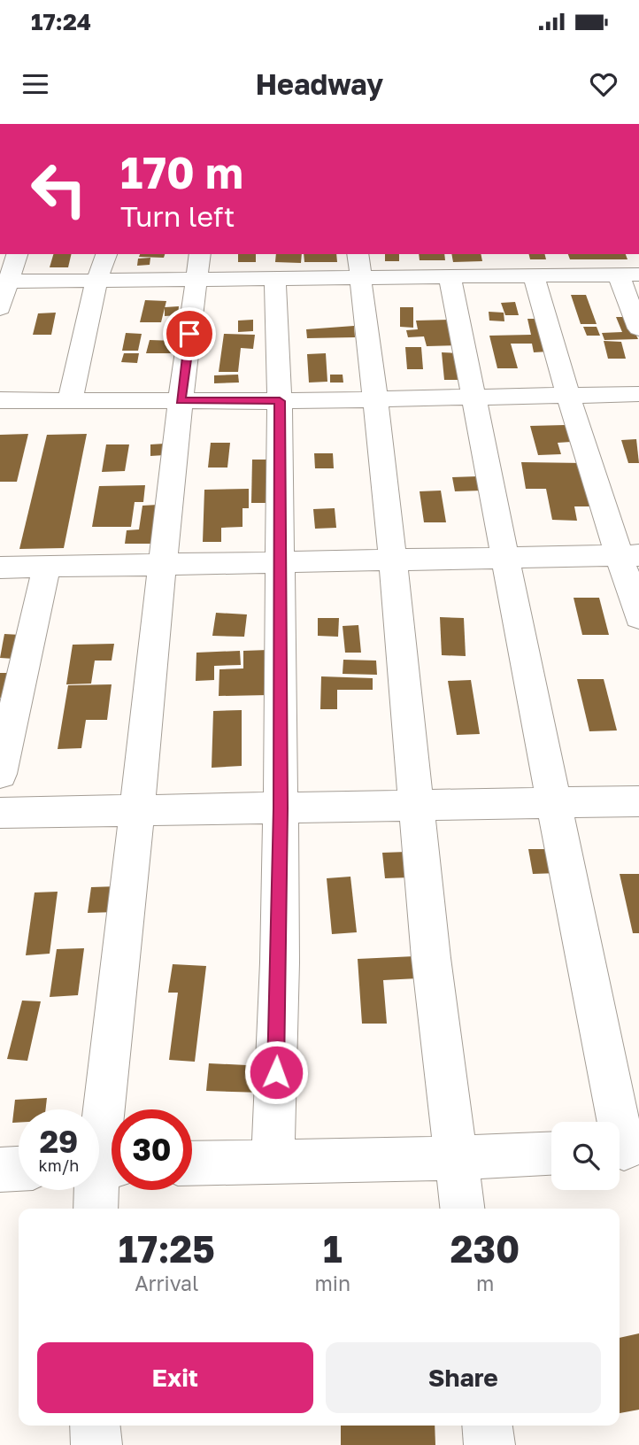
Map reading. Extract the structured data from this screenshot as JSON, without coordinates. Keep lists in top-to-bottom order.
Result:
{
  "page": {
    "status": "17:24",
    "header": "Headway",
    "turn": ["170 m", "Turn left"],
    "speed": "29 km/h",
    "limit": "30",
    "eta": [
      "17:25",
      "Arrival",
      "1",
      "min",
      "230",
      "m"
    ],
    "buttons": ["Exit", "Share"]
  }
}
